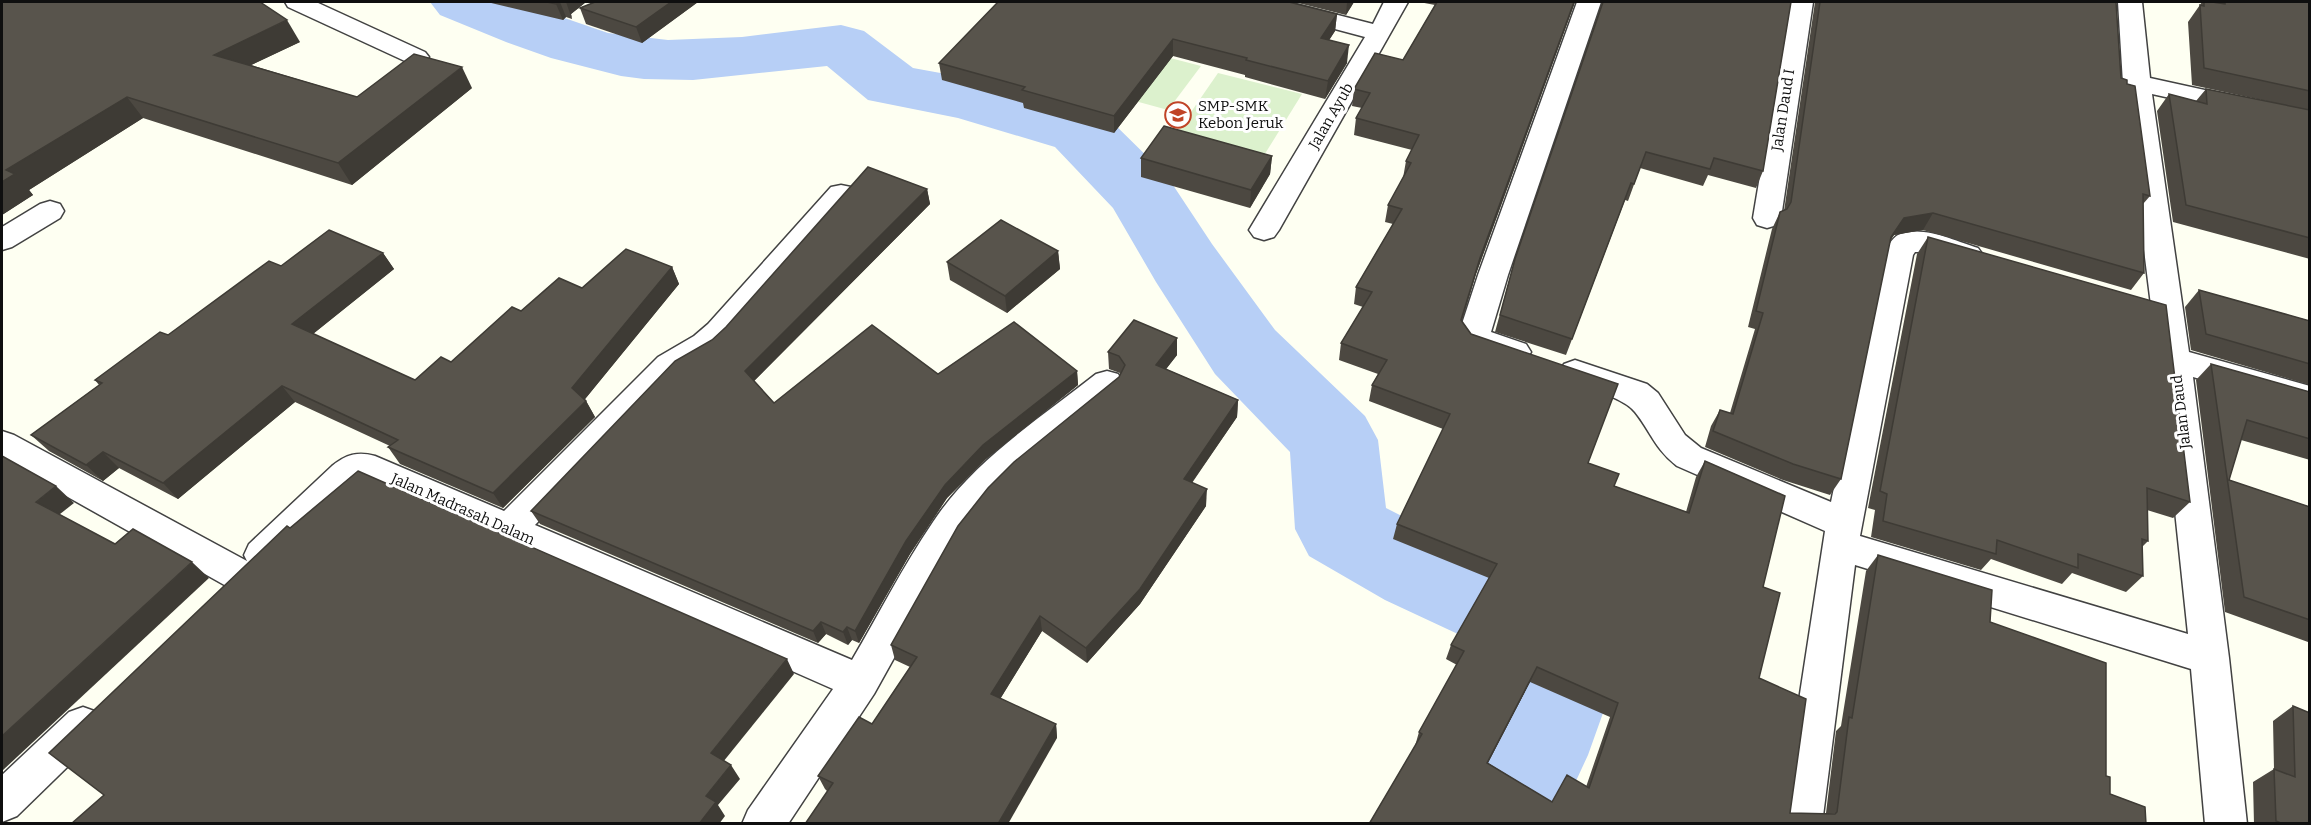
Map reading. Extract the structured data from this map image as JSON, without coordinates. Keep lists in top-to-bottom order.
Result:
{
  "streets": {
    "street": [
      "Jalan Daud I",
      "Jalan Ayub",
      "Jalan Daud",
      "Jalan Madrasah Dalam"
    ]
  },
  "places": {
    "school or university": ["SMP-SMK Kebon Jeruk"]
  }
}
